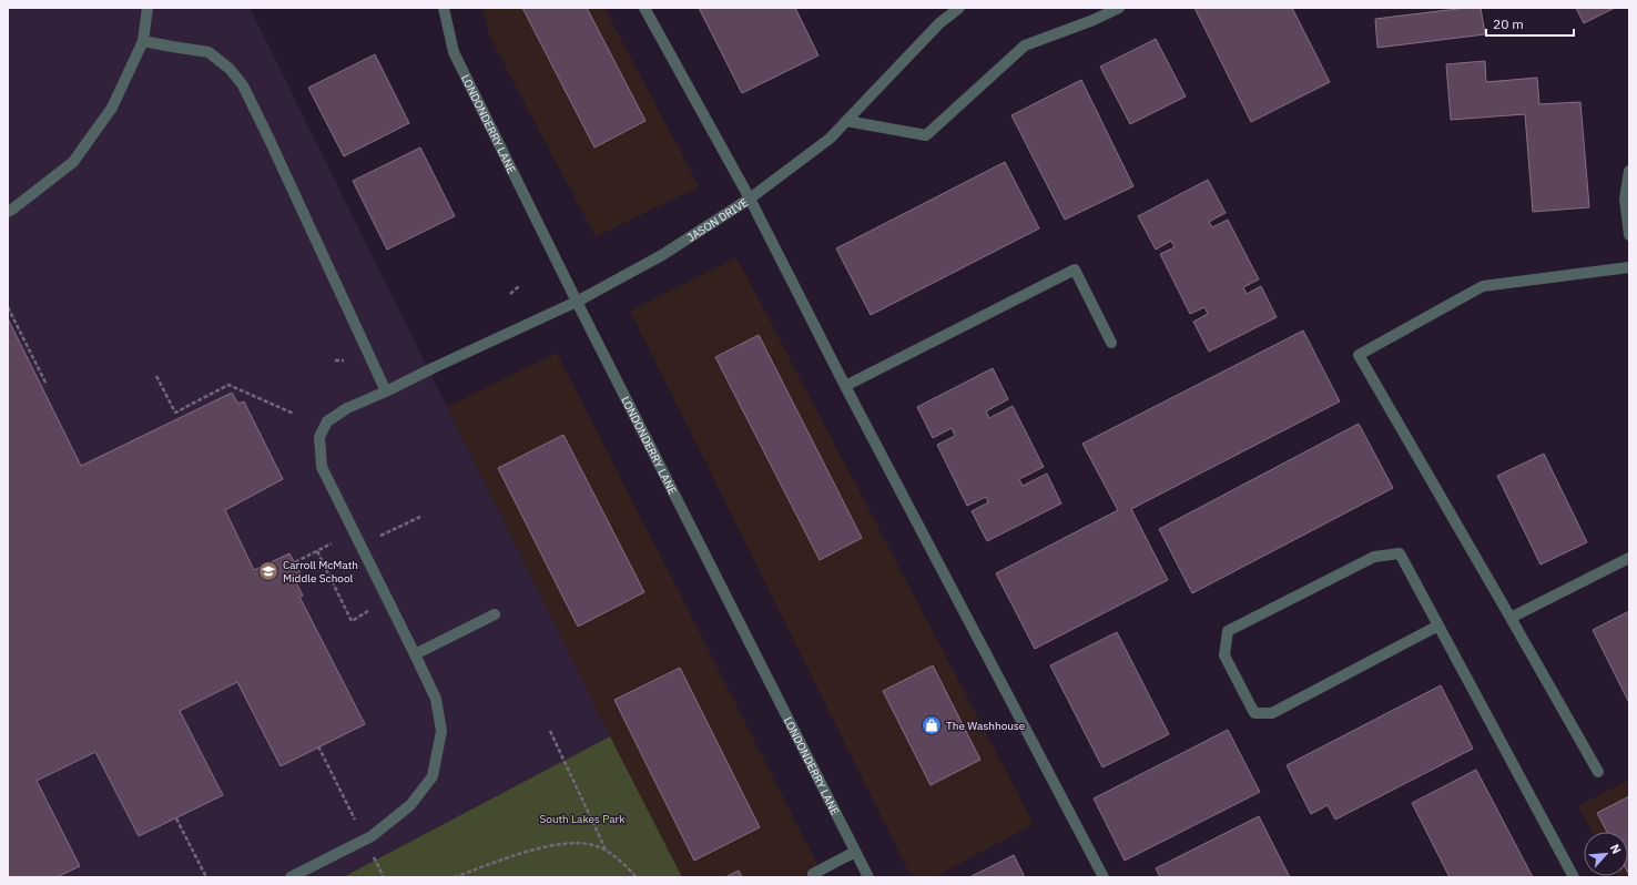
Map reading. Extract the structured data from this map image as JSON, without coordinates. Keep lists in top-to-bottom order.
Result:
{
  "streets": {
    "street": ["LONDONDERRY LANE", "JASON DRIVE"]
  },
  "crossings": [
    ["LONDONDERRY LANE", "JASON DRIVE"]
  ],
  "parks": ["South Lakes Park"],
  "places": {
    "school or university": ["Carroll McMath Middle School"],
    "shop": ["The Washhouse"]
  },
  "scale_bar": "20 m",
  "north": "top right"
}
